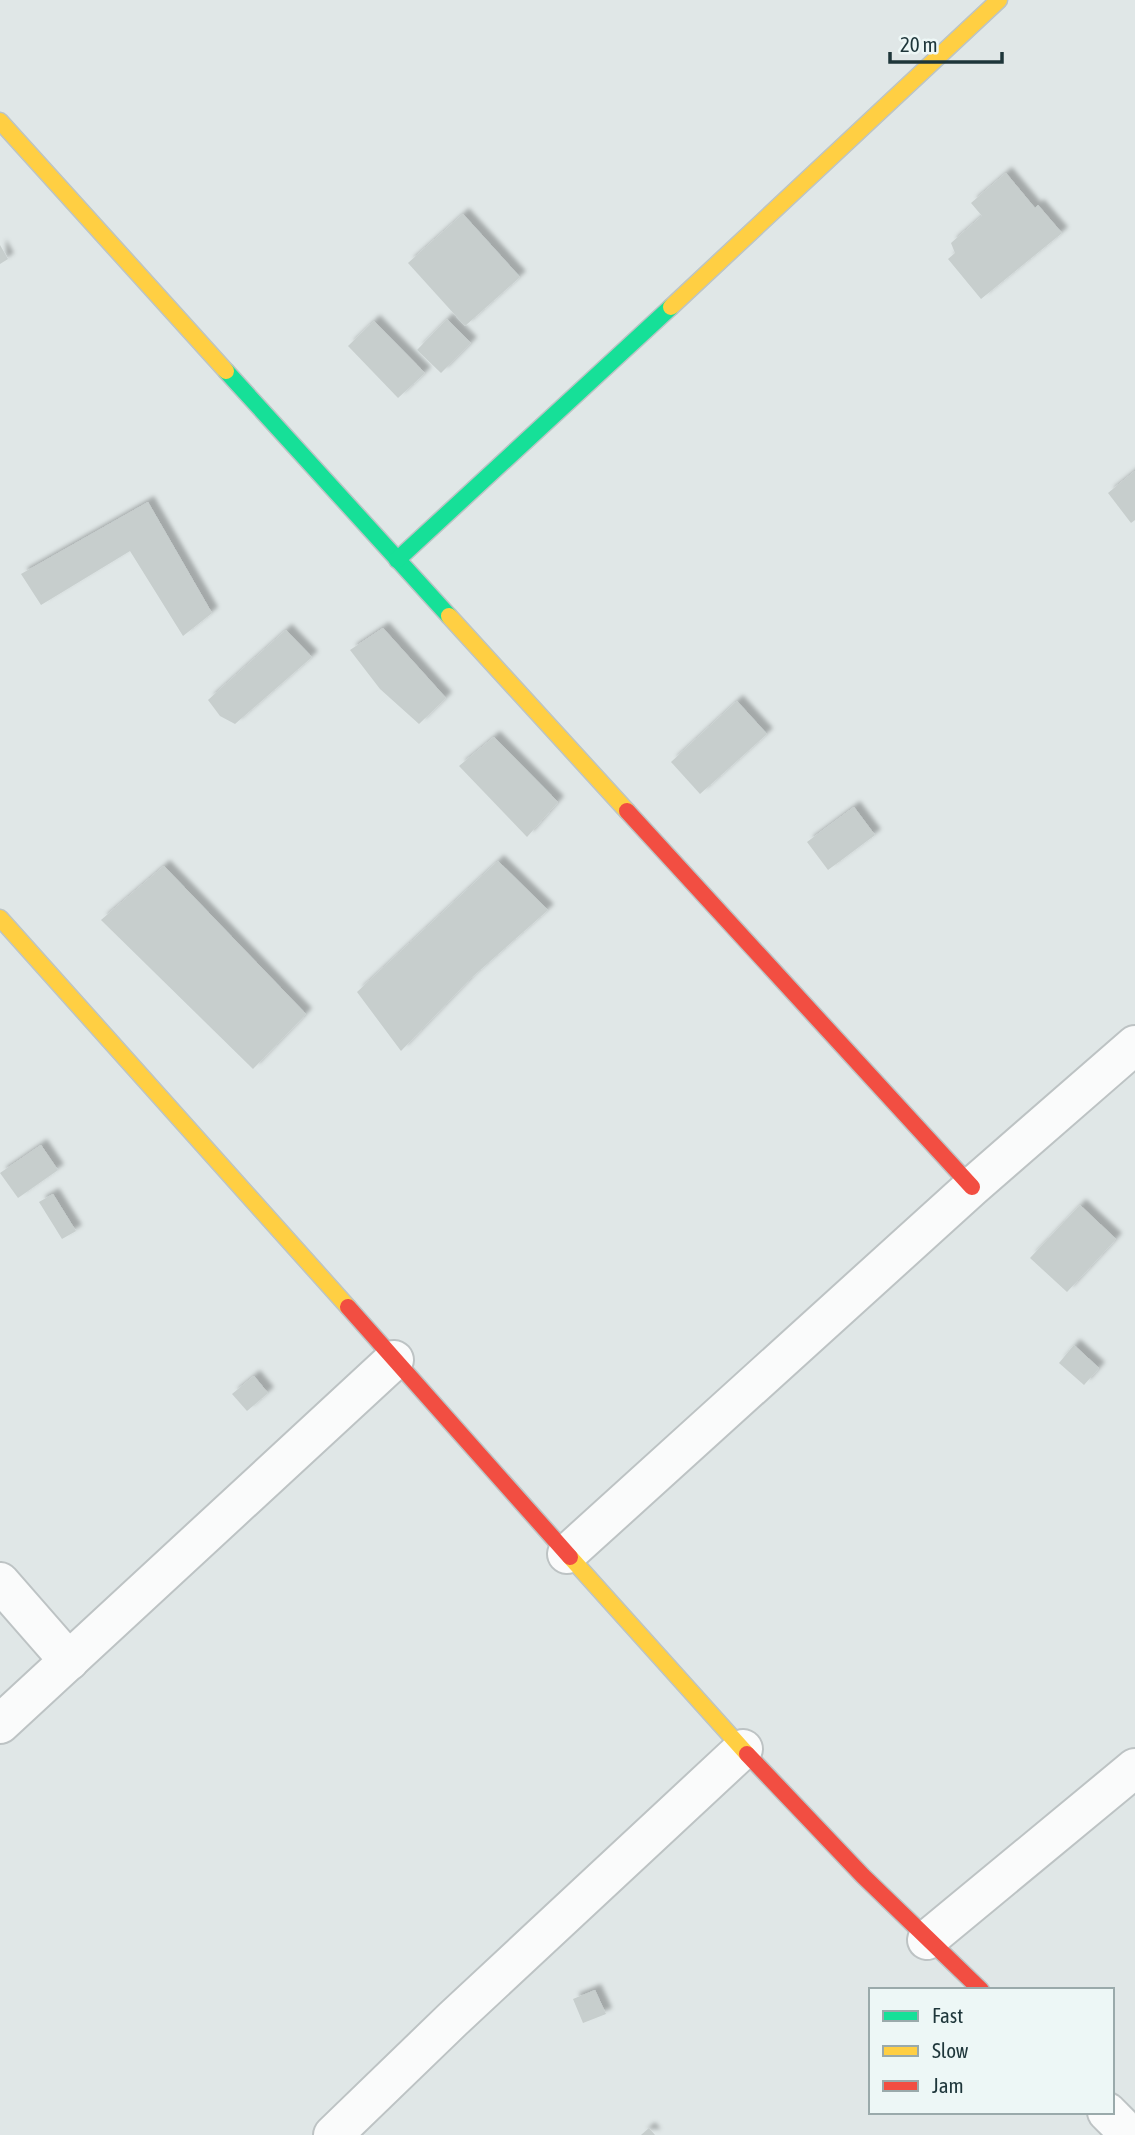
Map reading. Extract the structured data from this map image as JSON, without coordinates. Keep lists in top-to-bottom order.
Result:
{
  "legend": ["Fast", "Slow", "Jam"],
  "scale_bar": "20 m"
}
